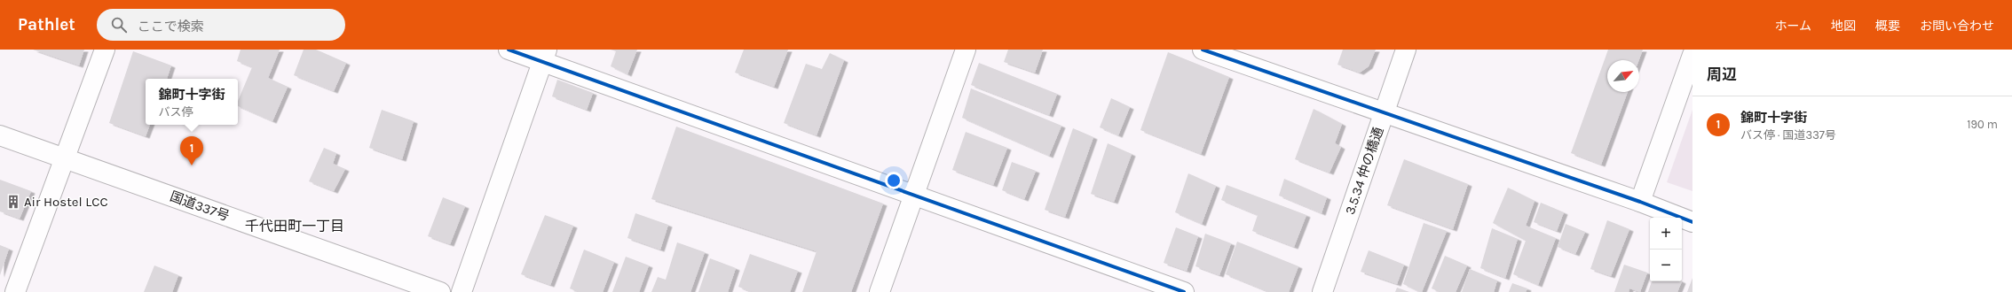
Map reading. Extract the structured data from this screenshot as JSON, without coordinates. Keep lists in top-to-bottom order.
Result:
{
  "streets": {
    "main road": ["3.5.34 仲の橋通", "国道337号"]
  },
  "districts": ["千代田町一丁目"],
  "places": {
    "building": ["Air Hostel LCC"]
  },
  "north": "top right",
  "page": {
    "header": "Pathlet",
    "search": "ここで検索",
    "nav": [
      "ホーム",
      "地図",
      "概要",
      "お問い合わせ"
    ],
    "heading": "周辺",
    "popup": ["錦町十字街", "バス停"],
    "list": [
      {
        "mark": "1",
        "name": "錦町十字街",
        "note": "バス停 · 国道337号",
        "value": "190 m"
      }
    ],
    "pins": "1",
    "map_buttons": ["+", "−"]
  }
}
